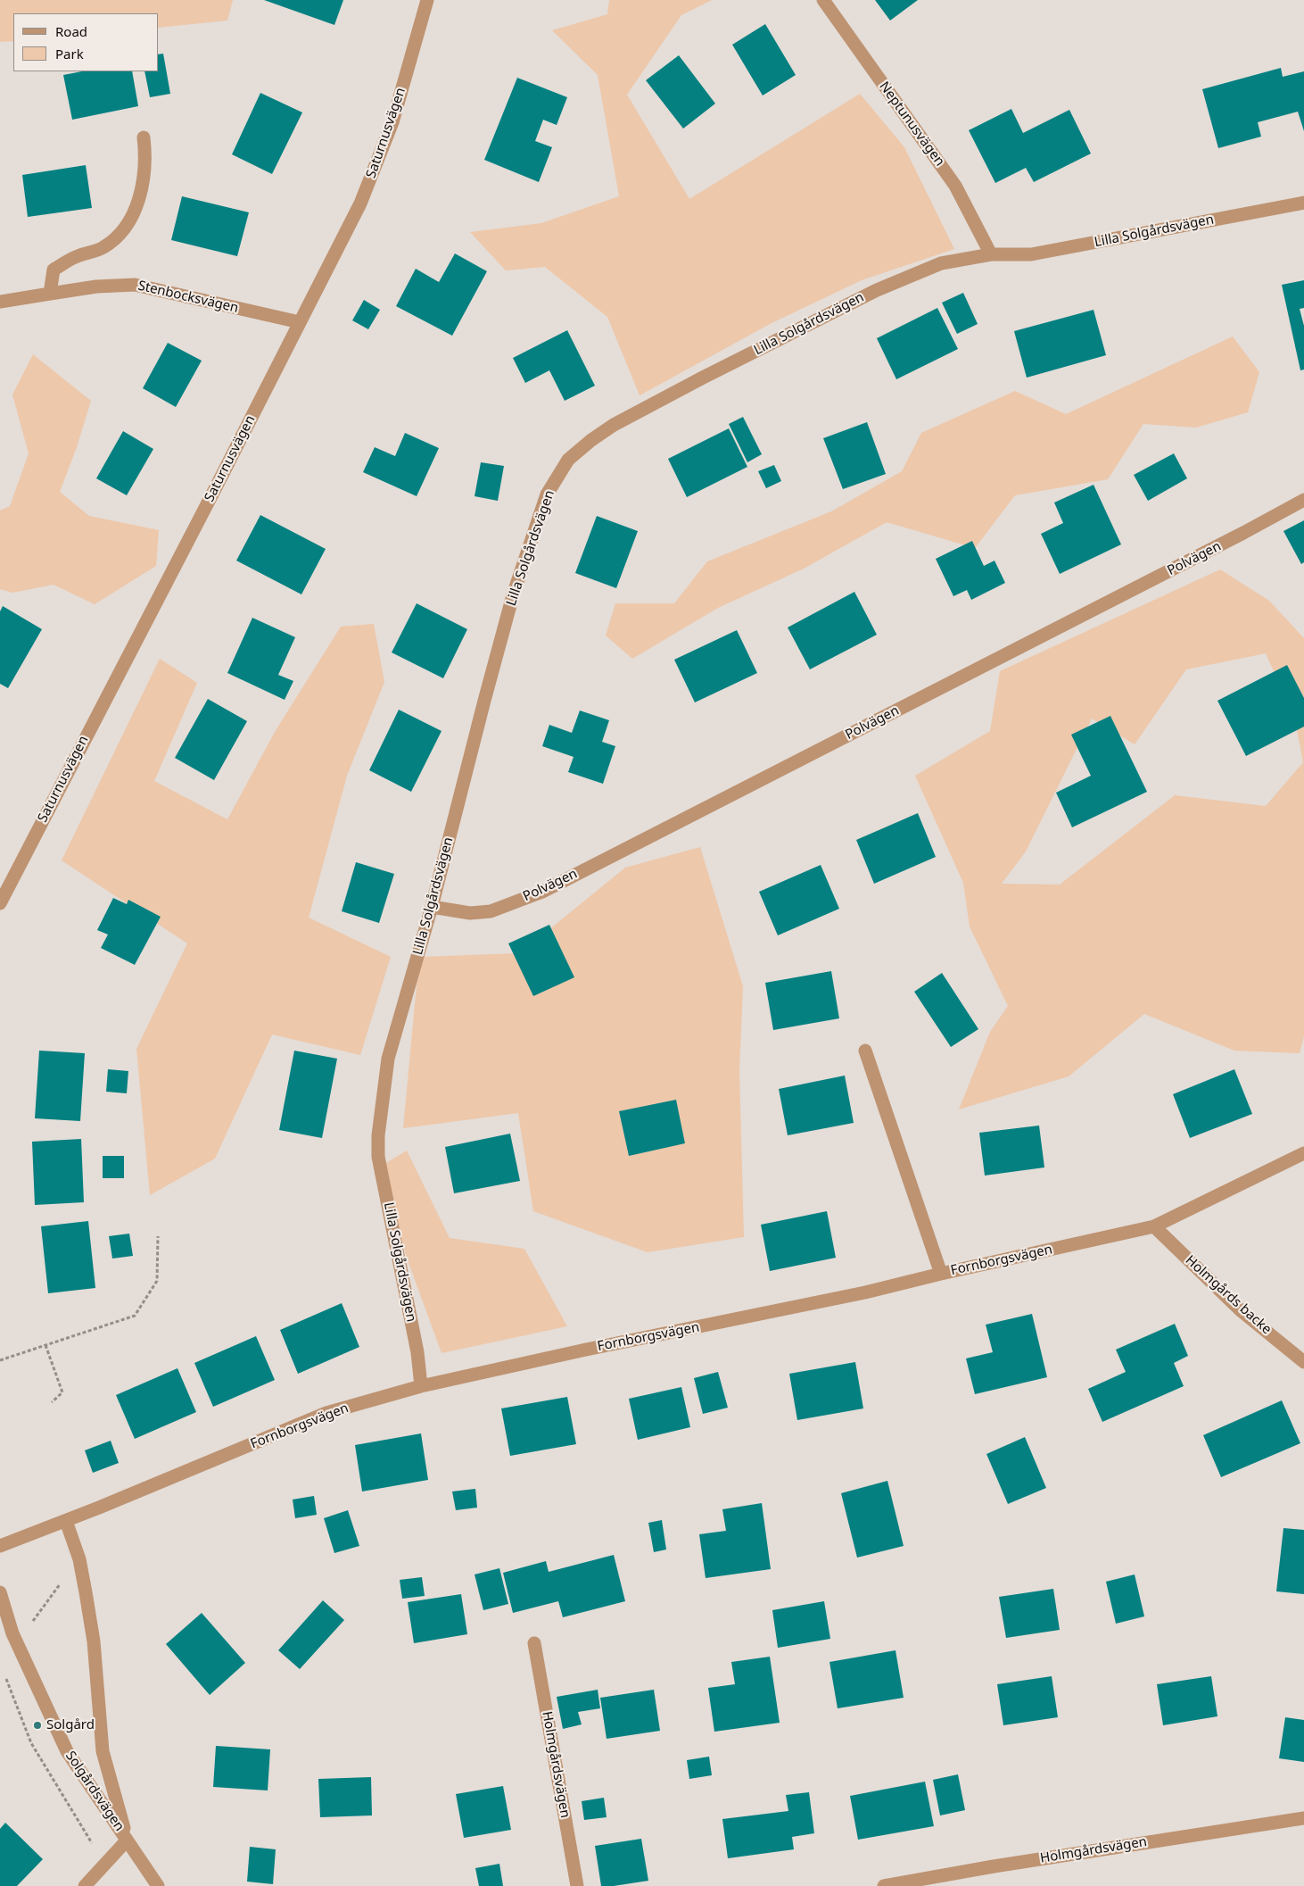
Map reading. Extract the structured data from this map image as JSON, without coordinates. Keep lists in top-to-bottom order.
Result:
{
  "streets": {
    "street": [
      "Neptunusvägen",
      "Saturnusvägen",
      "Lilla Solgårdsvägen",
      "Stenbocksvägen",
      "Polvägen",
      "Fornborgsvägen",
      "Holmgårds backe",
      "Holmgårdsvägen",
      "Solgårdsvägen"
    ]
  },
  "crossings": [
    ["Neptunusvägen", "Lilla Solgårdsvägen"],
    ["Saturnusvägen", "Stenbocksvägen"],
    ["Lilla Solgårdsvägen", "Polvägen"],
    ["Lilla Solgårdsvägen", "Fornborgsvägen"],
    ["Fornborgsvägen", "Holmgårds backe"]
  ],
  "places": ["Solgård"],
  "legend": ["Road", "Park"]
}
